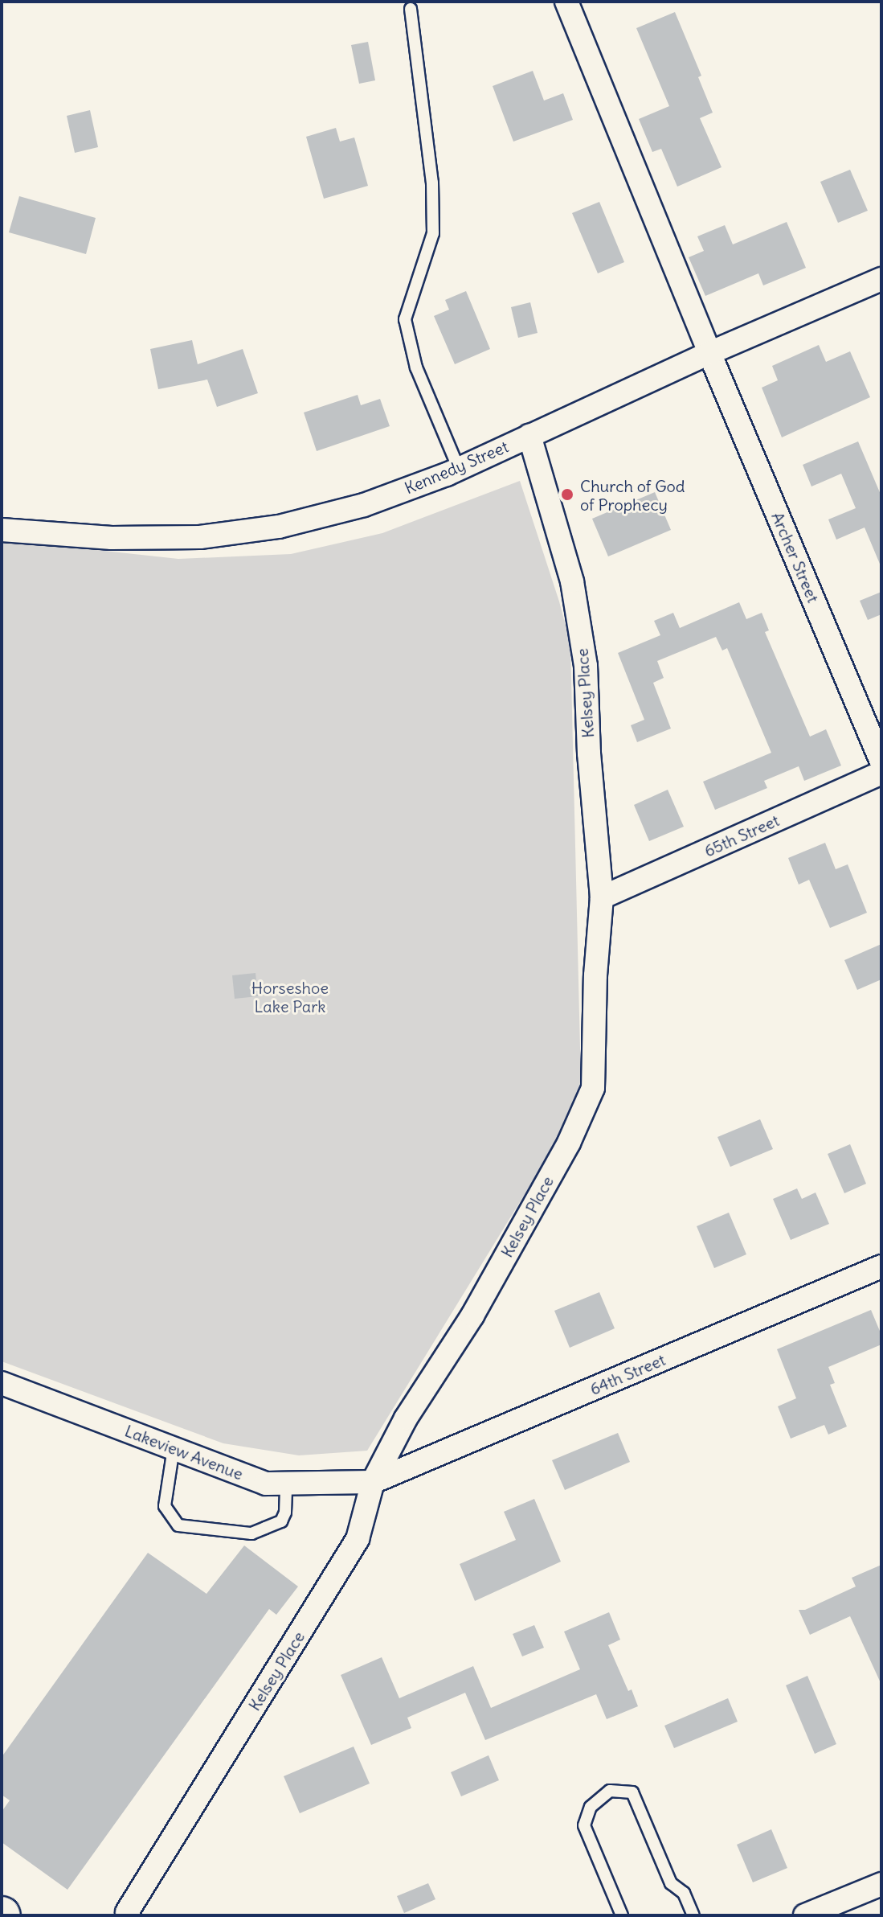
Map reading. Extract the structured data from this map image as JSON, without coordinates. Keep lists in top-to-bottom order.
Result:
{
  "streets": {
    "street": [
      "Kennedy Street",
      "Archer Street",
      "Kelsey Place",
      "65th Street",
      "64th Street",
      "Lakeview Avenue"
    ]
  },
  "crossings": [
    ["Kennedy Street", "Archer Street"],
    ["Kennedy Street", "Kelsey Place"],
    ["Kelsey Place", "65th Street"],
    ["Kelsey Place", "64th Street"],
    ["Kelsey Place", "Lakeview Avenue"],
    ["64th Street", "Lakeview Avenue"]
  ],
  "parks": ["Horseshoe Lake Park"],
  "places": ["Church of God of Prophecy"]
}
